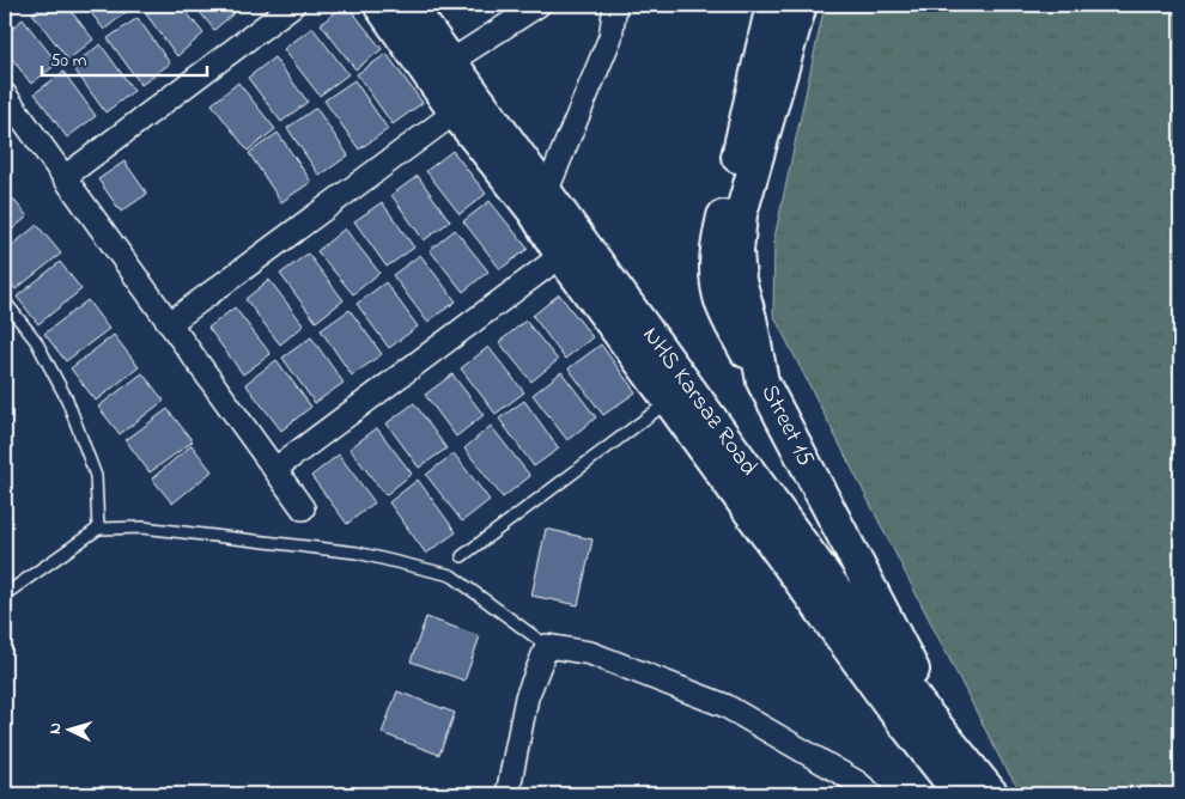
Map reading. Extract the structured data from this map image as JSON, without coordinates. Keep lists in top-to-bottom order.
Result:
{
  "streets": {
    "street": ["NHS Karsaz Road", "Street 15"]
  },
  "crossings": [
    ["NHS Karsaz Road", "Street 15"]
  ],
  "scale_bar": "50 m",
  "north": "left"
}
